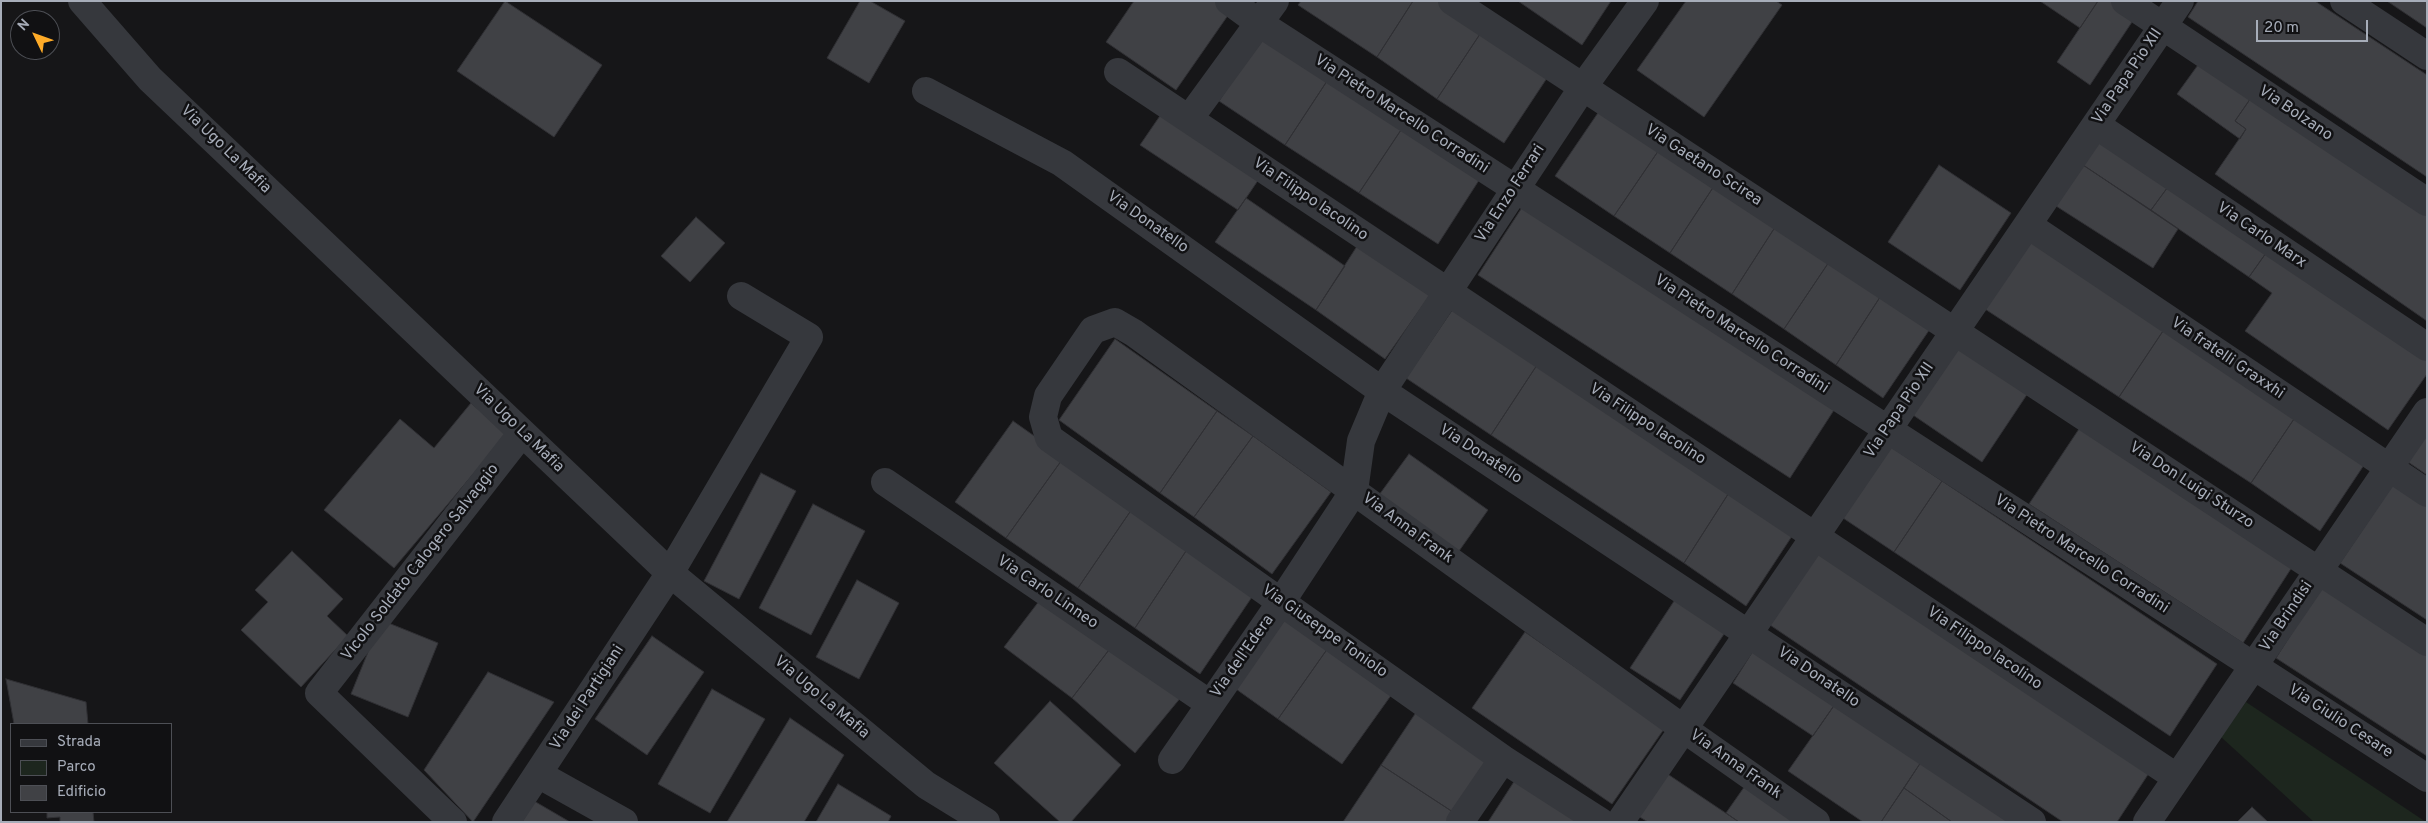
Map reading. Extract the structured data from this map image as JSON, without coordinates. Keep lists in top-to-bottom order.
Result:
{
  "streets": {
    "street": [
      "Via Papa Pio XII",
      "Via Bolzano",
      "Via Pietro Marcello Corradini",
      "Via Ugo La Mafia",
      "Via Gaetano Scirea",
      "Via Enzo Ferrari",
      "Via Filippo Iacolino",
      "Via Donatello",
      "Via Carlo Marx",
      "Via fratelli Graxxhi",
      "Via Don Luigi Sturzo",
      "Via Anna Frank",
      "Vicolo Soldato Calogero Salvaggio",
      "Via Carlo Linneo",
      "Via Brindisi",
      "Via Giuseppe Toniolo",
      "Via dell'Edera",
      "Via dei Partigiani",
      "Via Giulio Cesare"
    ]
  },
  "crossings": [
    ["Via Papa Pio XII", "Via Bolzano"],
    ["Via Papa Pio XII", "Via Pietro Marcello Corradini"],
    ["Via Papa Pio XII", "Via Gaetano Scirea"],
    ["Via Papa Pio XII", "Via Filippo Iacolino"],
    ["Via Papa Pio XII", "Via Donatello"],
    ["Via Papa Pio XII", "Via Carlo Marx"],
    ["Via Papa Pio XII", "Via fratelli Graxxhi"],
    ["Via Papa Pio XII", "Via Don Luigi Sturzo"],
    ["Via Papa Pio XII", "Via Anna Frank"],
    ["Via Pietro Marcello Corradini", "Via Enzo Ferrari"],
    ["Via Pietro Marcello Corradini", "Via Brindisi"],
    ["Via Pietro Marcello Corradini", "Via Giulio Cesare"],
    ["Via Ugo La Mafia", "Vicolo Soldato Calogero Salvaggio"],
    ["Via Ugo La Mafia", "Via dei Partigiani"],
    ["Via Gaetano Scirea", "Via Enzo Ferrari"],
    ["Via Gaetano Scirea", "Via Don Luigi Sturzo"],
    ["Via Enzo Ferrari", "Via Filippo Iacolino"],
    ["Via Enzo Ferrari", "Via Donatello"],
    ["Via Enzo Ferrari", "Via dell'Edera"],
    ["Via Filippo Iacolino", "Via Brindisi"],
    ["Via Donatello", "Via dell'Edera"],
    ["Via fratelli Graxxhi", "Via Brindisi"],
    ["Via Don Luigi Sturzo", "Via Brindisi"],
    ["Via Anna Frank", "Via Giuseppe Toniolo"],
    ["Via Anna Frank", "Via dell'Edera"],
    ["Via Carlo Linneo", "Via dell'Edera"],
    ["Via Brindisi", "Via Giulio Cesare"],
    ["Via Giuseppe Toniolo", "Via dell'Edera"]
  ],
  "legend": ["Strada", "Parco", "Edificio"],
  "scale_bar": "20 m",
  "north": "top left"
}
